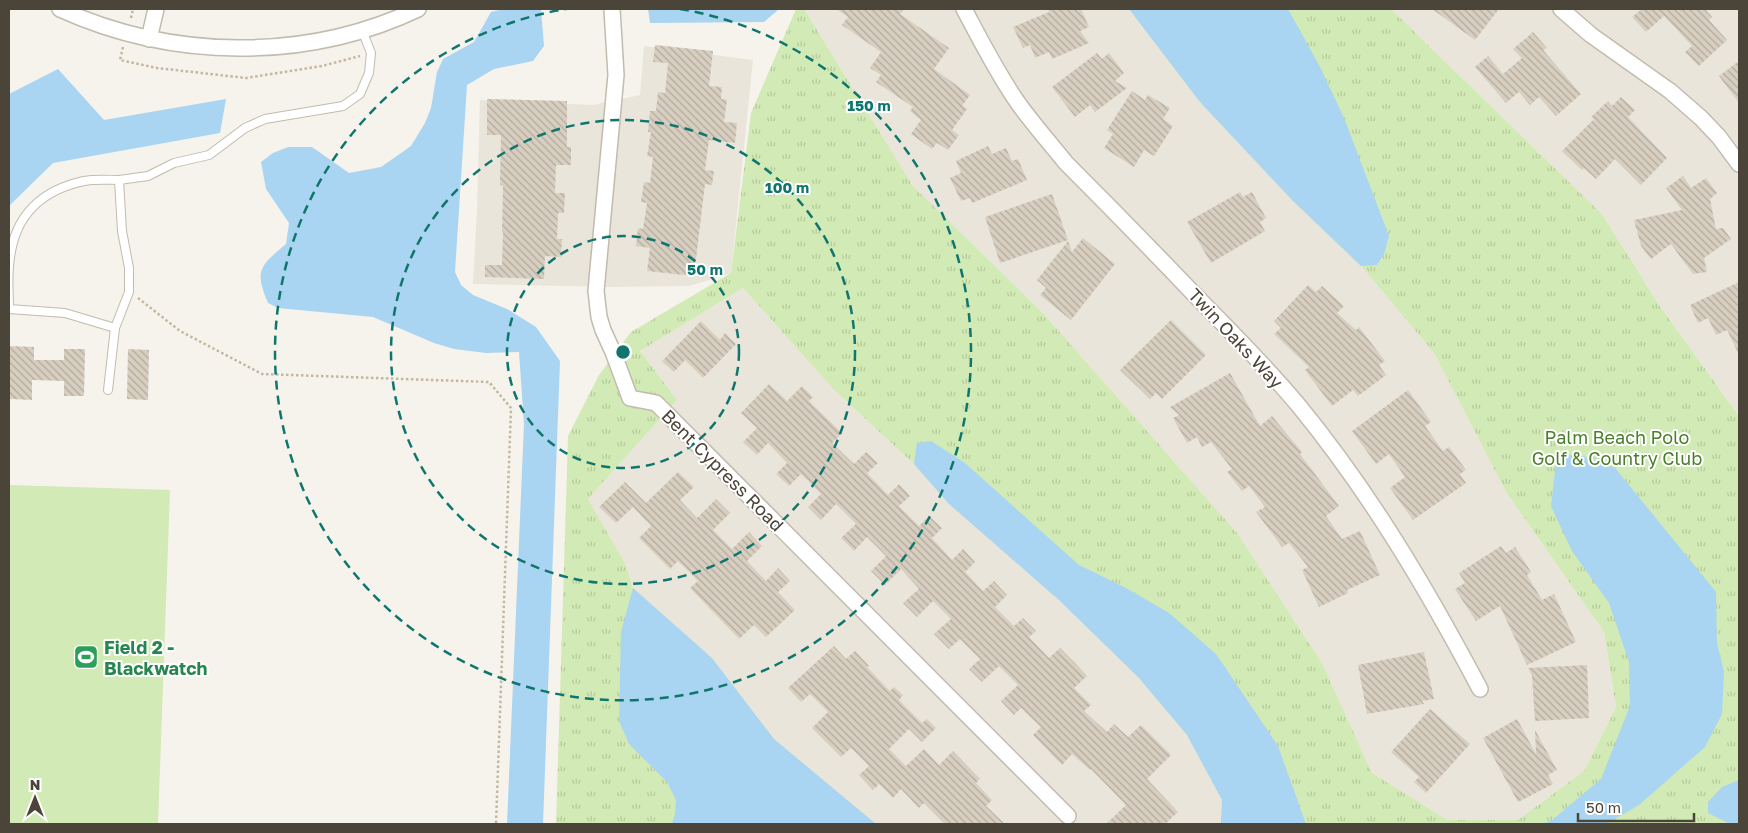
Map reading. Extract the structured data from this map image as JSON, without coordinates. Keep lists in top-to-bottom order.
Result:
{
  "streets": {
    "street": ["Twin Oaks Way", "Bent Cypress Road"]
  },
  "parks": ["Palm Beach Polo Golf & Country Club"],
  "places": {
    "sports": ["Field 2 - Blackwatch"]
  },
  "scale_bar": "50 m",
  "north": "top",
  "rings": ["150 m", "100 m", "50 m"]
}
